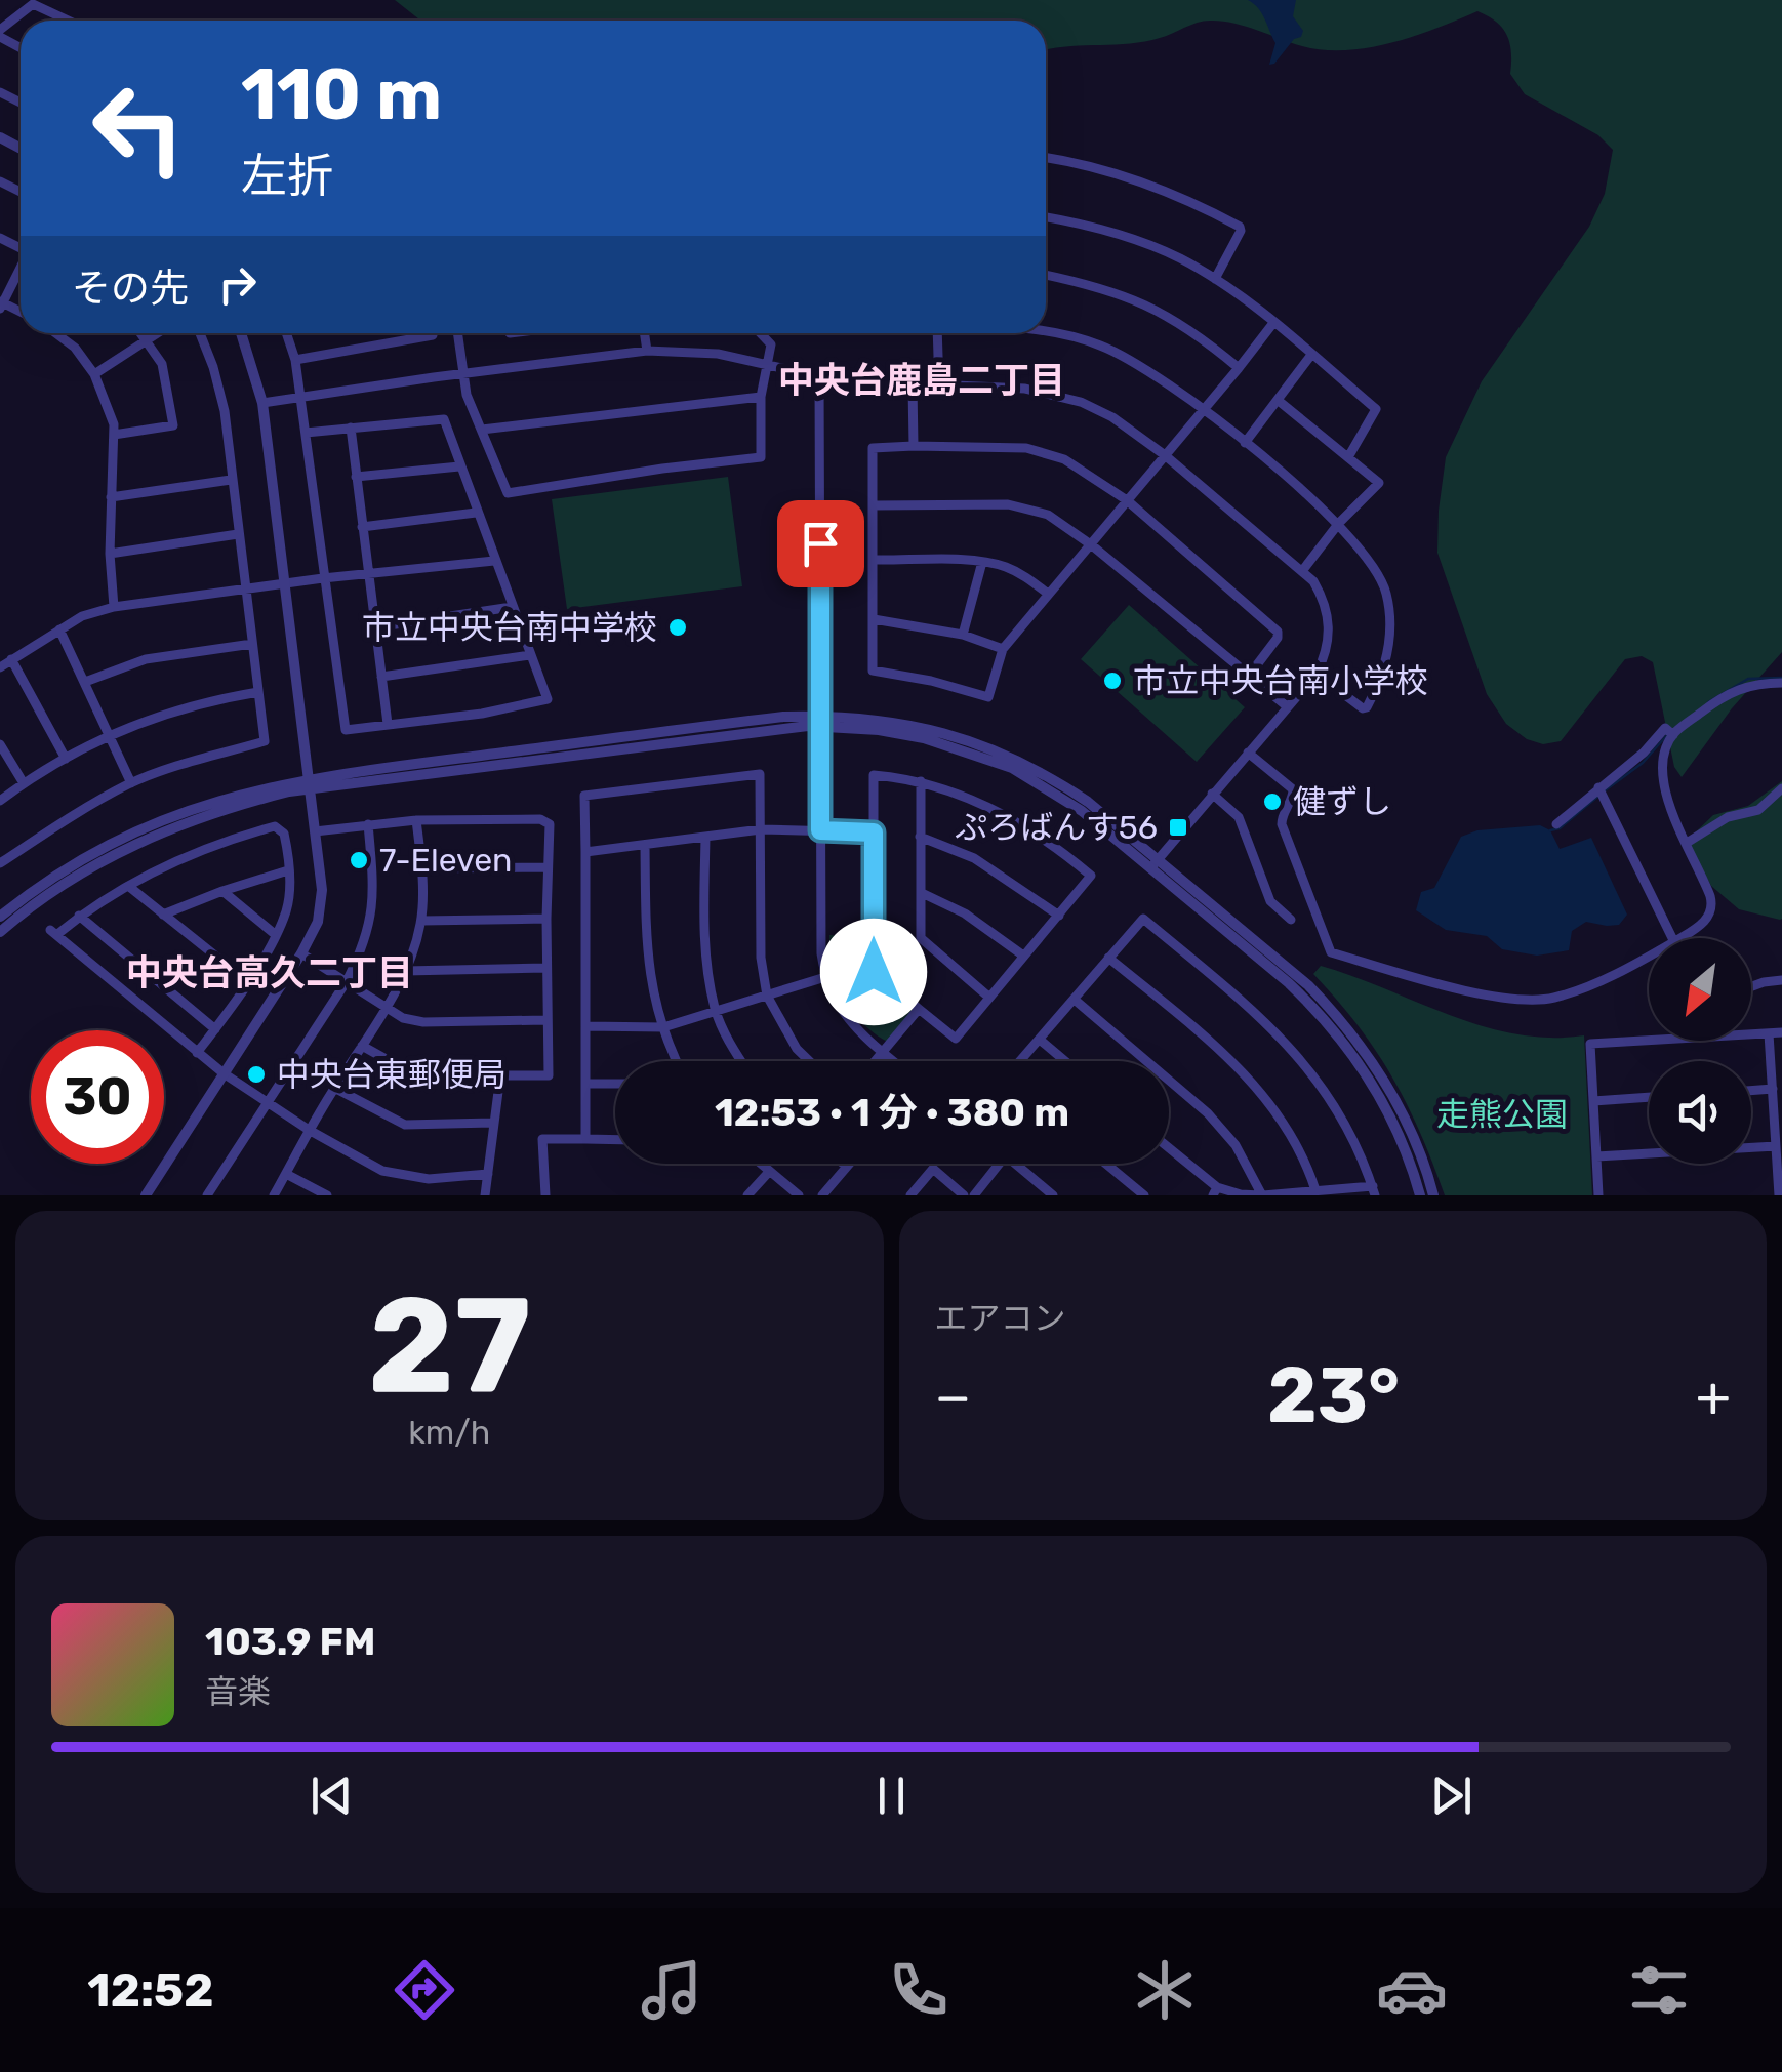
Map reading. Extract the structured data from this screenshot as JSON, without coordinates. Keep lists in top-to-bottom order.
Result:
{
  "districts": ["中央台鹿島二丁目", "中央台高久二丁目"],
  "parks": ["走熊公園"],
  "places": {
    "other": [
      "市立中央台南中学校",
      "市立中央台南小学校",
      "健ずし",
      "7-Eleven",
      "中央台東郵便局"
    ],
    "transit": ["ぷろばんす56"]
  },
  "north": "bottom left",
  "page": {
    "turn": ["110 m", "左折"],
    "then": "その先",
    "limit": "30",
    "trip": "12:53 · 1 分 · 380 m",
    "tile": [
      ["27", "km/h"],
      "エアコン"
    ],
    "heat": ["−", "23°", "+"],
    "song": ["103.9 FM", "音楽"],
    "tabs": "12:52"
  }
}
